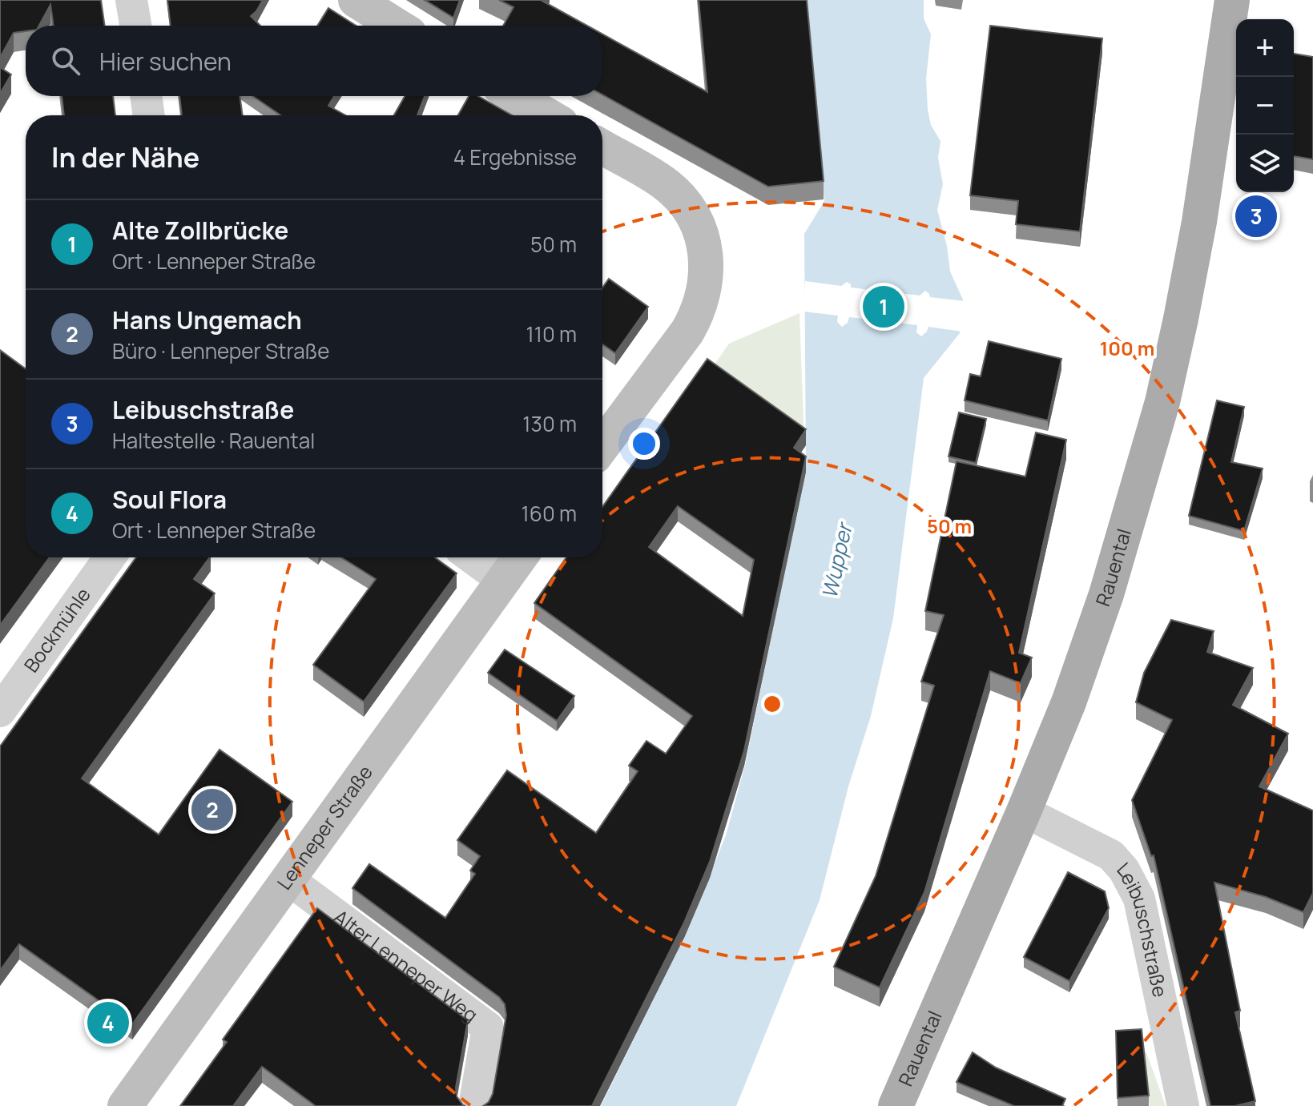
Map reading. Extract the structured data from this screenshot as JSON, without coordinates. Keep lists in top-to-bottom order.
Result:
{
  "streets": {
    "main road": ["Rauental", "Lenneper Straße"],
    "street": ["Bockmühle", "Leibuschstraße", "Alter Lenneper Weg"]
  },
  "crossings": [
    ["Rauental", "Leibuschstraße"],
    ["Lenneper Straße", "Alter Lenneper Weg"]
  ],
  "water": ["Wupper"],
  "page": {
    "map_buttons": ["+", "−"],
    "search": "Hier suchen",
    "heading": ["In der Nähe", "4 Ergebnisse"],
    "pins": [
      "3",
      "1",
      "2",
      "4"
    ],
    "list": [
      {
        "mark": "1",
        "name": "Alte Zollbrücke",
        "note": "Ort · Lenneper Straße",
        "value": "50 m"
      },
      {
        "mark": "2",
        "name": "Hans Ungemach",
        "note": "Büro · Lenneper Straße",
        "value": "110 m"
      },
      {
        "mark": "3",
        "name": "Leibuschstraße",
        "note": "Haltestelle · Rauental",
        "value": "130 m"
      },
      {
        "mark": "4",
        "name": "Soul Flora",
        "note": "Ort · Lenneper Straße",
        "value": "160 m"
      }
    ]
  },
  "rings": ["100 m", "50 m"]
}
